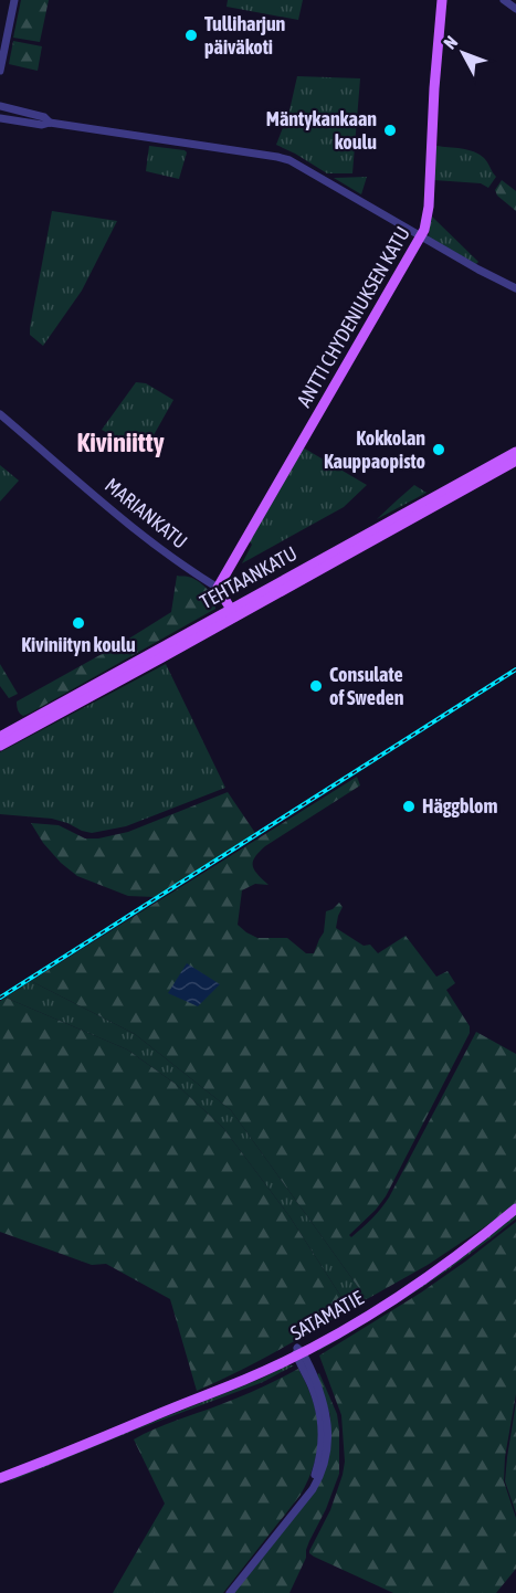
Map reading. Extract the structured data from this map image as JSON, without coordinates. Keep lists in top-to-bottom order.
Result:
{
  "streets": {
    "main road": [
      "ANTTI CHYDENIUKSEN KATU",
      "MARIANKATU",
      "TEHTAANKATU",
      "SATAMATIE"
    ]
  },
  "crossings": [
    ["ANTTI CHYDENIUKSEN KATU", "MARIANKATU"],
    ["MARIANKATU", "TEHTAANKATU"]
  ],
  "districts": ["Kiviniitty"],
  "places": [
    "Tulliharjun päiväkoti",
    "Mäntykankaan koulu",
    "Kokkolan Kauppaopisto",
    "Kiviniityn koulu",
    "Consulate of Sweden",
    "Häggblom"
  ],
  "north": "top left"
}
